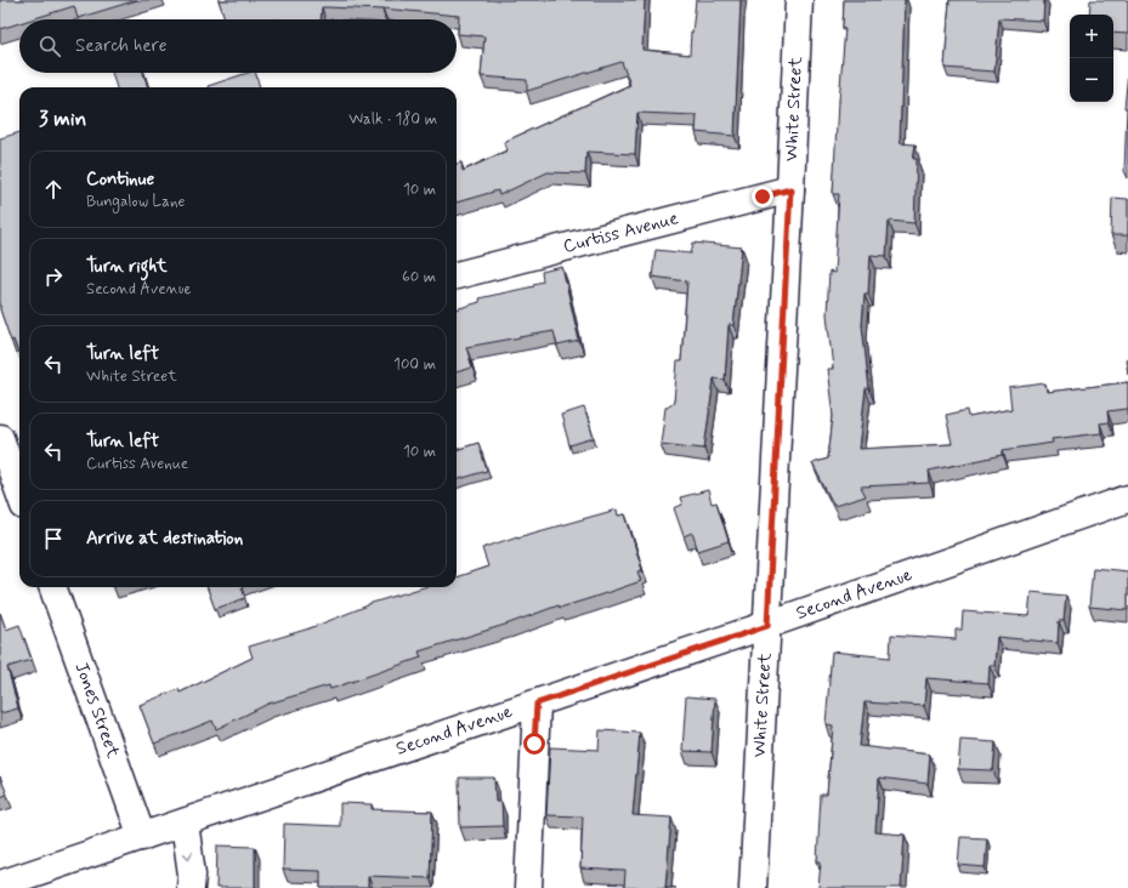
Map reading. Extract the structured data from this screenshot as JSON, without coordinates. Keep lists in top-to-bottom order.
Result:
{
  "streets": {
    "street": [
      "White Street",
      "Curtiss Avenue",
      "Second Avenue",
      "Jones Street"
    ]
  },
  "crossings": [
    ["White Street", "Curtiss Avenue"],
    ["White Street", "Second Avenue"],
    ["Second Avenue", "Jones Street"]
  ],
  "page": {
    "map_buttons": ["+", "−"],
    "search": "Search here",
    "heading": ["3 min", "Walk · 180 m"],
    "list": [
      ["Continue", "Bungalow Lane", "10 m"],
      ["Turn right", "Second Avenue", "60 m"],
      ["Turn left", "White Street", "100 m"],
      ["Turn left", "Curtiss Avenue", "10 m"],
      "Arrive at destination"
    ]
  }
}
